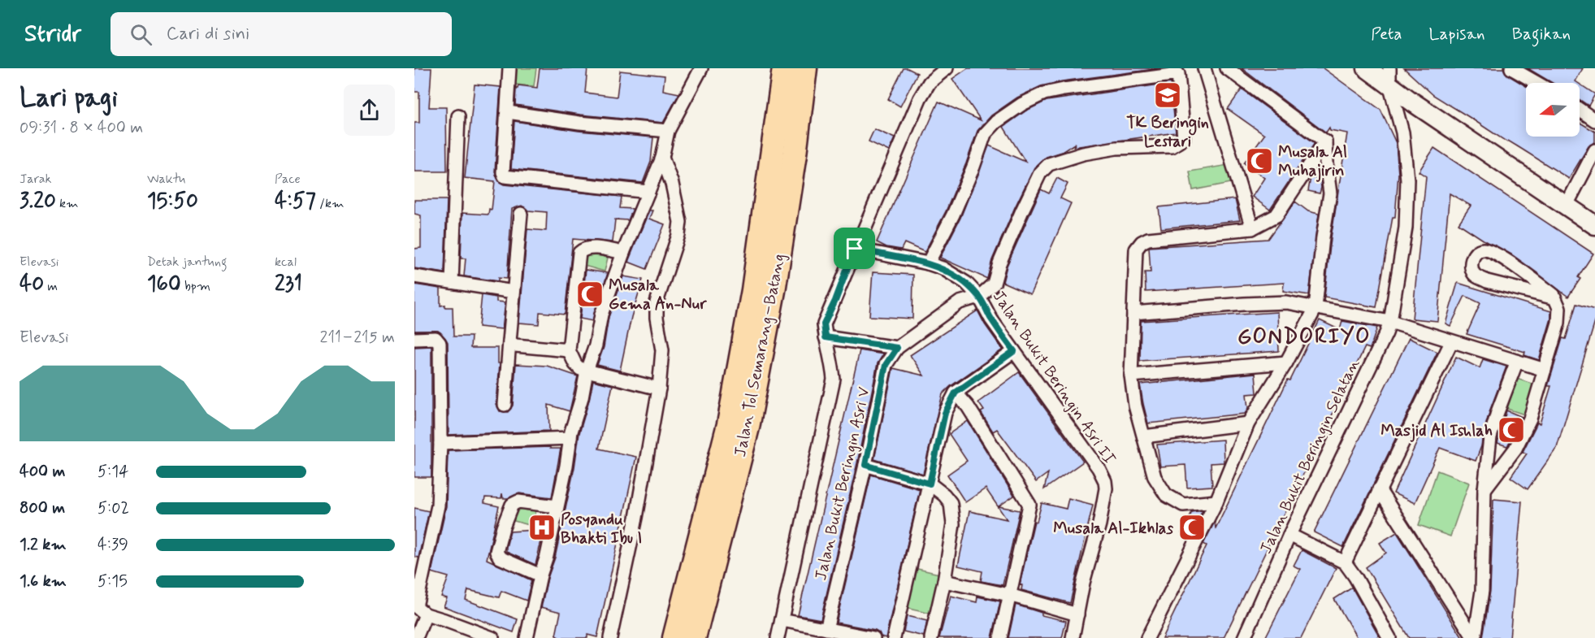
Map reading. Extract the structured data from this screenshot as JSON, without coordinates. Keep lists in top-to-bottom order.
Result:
{
  "streets": {
    "highway": ["Jalan Tol Semarang–Batang"],
    "street": ["Jalan Bukit Beringin Asri II", "Jalan Bukit Beringin Selatan", "Jalan Bukit Beringin Asri V"]
  },
  "crossings": [
    ["Jalan Bukit Beringin Asri II", "Jalan Bukit Beringin Asri V"]
  ],
  "districts": ["GONDORIYO"],
  "places": {
    "school or university": ["TK Beringin Lestari"],
    "mosque": [
      "Musala Al Muhajirin",
      "Musala Gema An-Nur",
      "Masjid Al Ishlah",
      "Musala Al-Ikhlas"
    ],
    "hospital": ["Posyandu Bhakti Ibu I"]
  },
  "north": "left",
  "page": {
    "header": "Stridr",
    "search": "Cari di sini",
    "nav": ["Peta", "Lapisan", "Bagikan"],
    "heading": ["Lari pagi", "09:31 · 8 × 400 m"],
    "stats": [
      ["Jarak", "3.20 km"],
      ["Waktu", "15:50"],
      ["Pace", "4:57 /km"],
      ["Elevasi", "40 m"],
      ["Detak jantung", "160 bpm"],
      ["kcal", "231"]
    ],
    "chart": ["Elevasi", "211–215 m"],
    "list": [
      {
        "name": "400 m",
        "note": "5:14"
      },
      {
        "name": "800 m",
        "note": "5:02"
      },
      {
        "name": "1.2 km",
        "note": "4:39"
      },
      {
        "name": "1.6 km",
        "note": "5:15"
      }
    ]
  }
}
